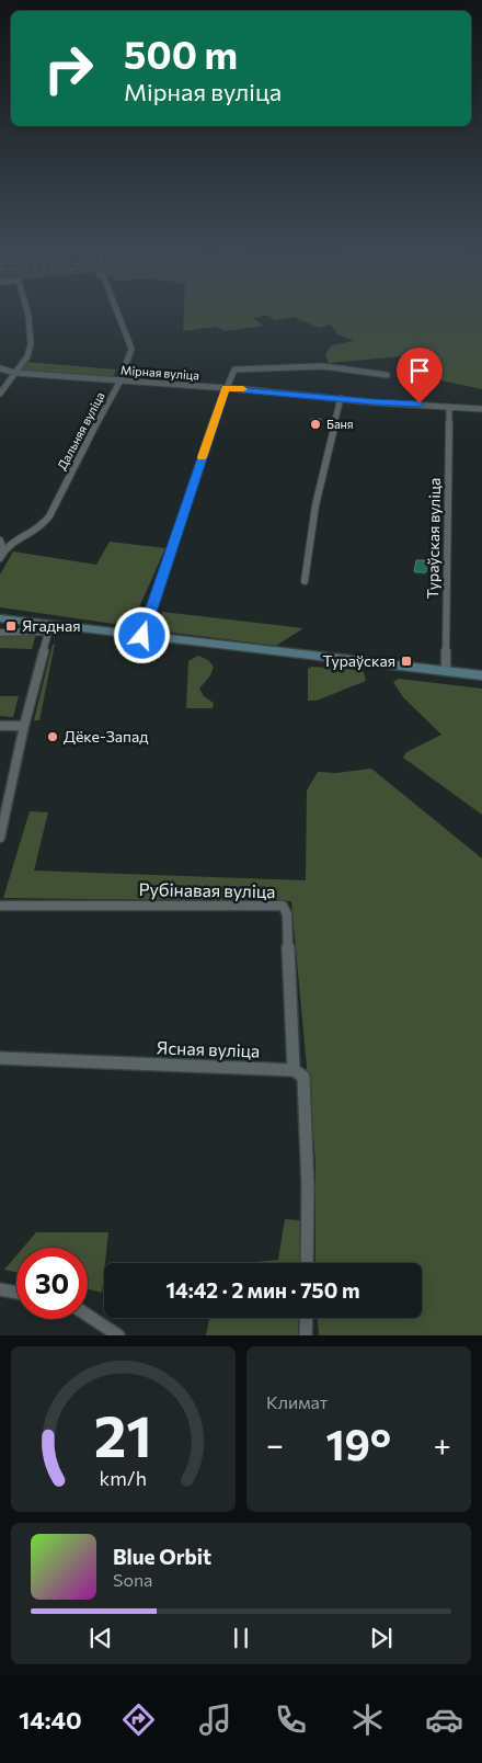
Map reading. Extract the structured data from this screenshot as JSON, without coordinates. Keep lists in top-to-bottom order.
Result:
{
  "streets": {
    "street": [
      "Мірная вуліца",
      "Дальняя вуліца",
      "Тураўская вуліца",
      "Рубінавая вуліца",
      "Ясная вуліца"
    ]
  },
  "crossings": [
    ["Мірная вуліца", "Дальняя вуліца"],
    ["Мірная вуліца", "Тураўская вуліца"],
    ["Рубінавая вуліца", "Ясная вуліца"]
  ],
  "places": {
    "other": ["Баня", "Дёке-Запад"],
    "transit": ["Ягадная", "Тураўская"]
  },
  "page": {
    "turn": ["500 m", "Мірная вуліца"],
    "limit": "30",
    "trip": "14:42 · 2 мин · 750 m",
    "tile": "Климат",
    "heat": ["−", "19°", "+"],
    "song": ["Blue Orbit", "Sona"],
    "tabs": "14:40",
    "gauge": ["21", "km/h"]
  }
}
